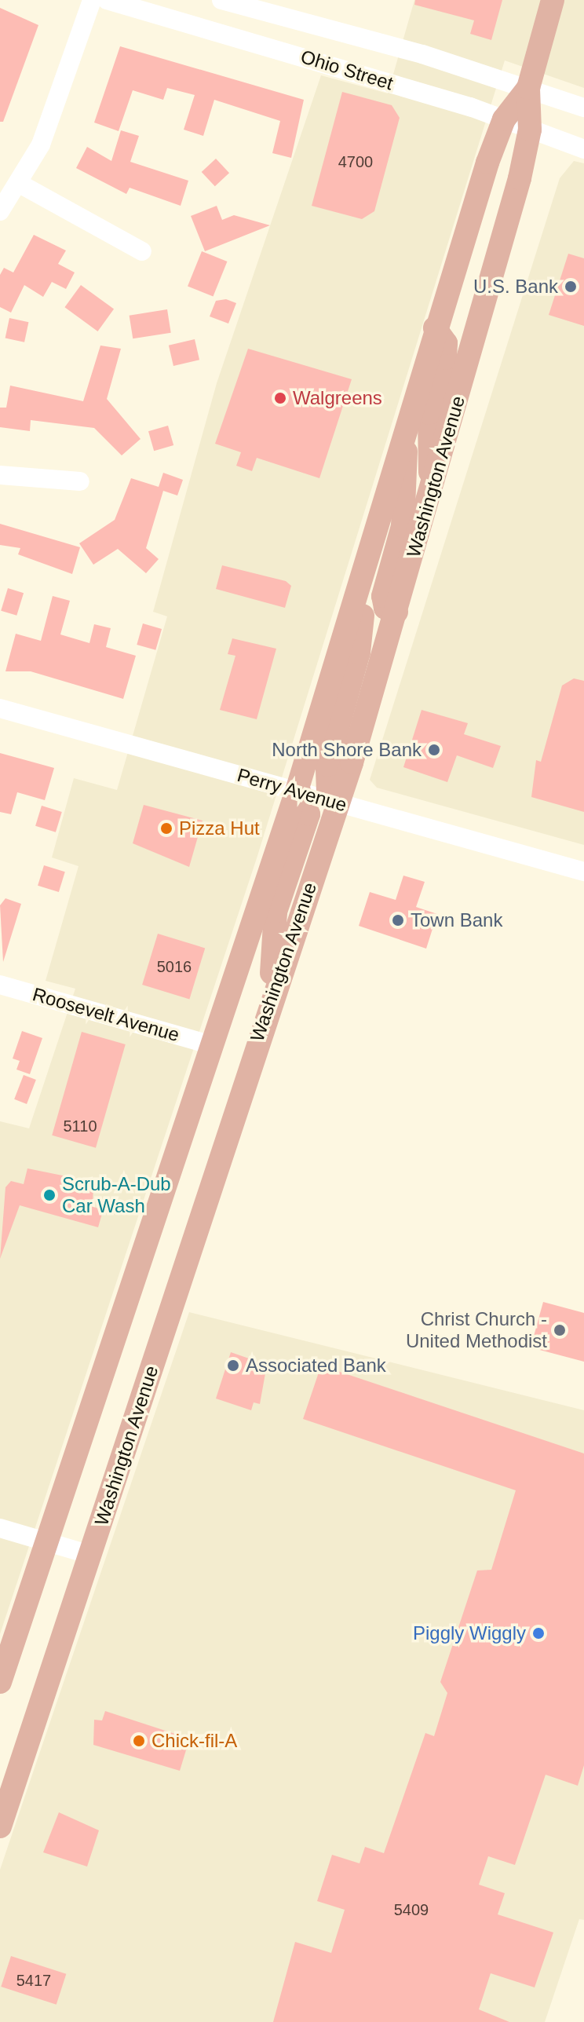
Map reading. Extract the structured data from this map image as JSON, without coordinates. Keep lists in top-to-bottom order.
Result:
{
  "streets": {
    "main road": ["Washington Avenue"],
    "street": ["Ohio Street", "Perry Avenue", "Roosevelt Avenue"]
  },
  "crossings": [
    ["Ohio Street", "Washington Avenue"],
    ["Washington Avenue", "Perry Avenue"],
    ["Washington Avenue", "Roosevelt Avenue"]
  ],
  "places": [
    "U.S. Bank",
    "Walgreens",
    "North Shore Bank",
    "Pizza Hut",
    "Town Bank",
    "Scrub-A-Dub Car Wash",
    "Christ Church - United Methodist",
    "Associated Bank",
    "Piggly Wiggly",
    "Chick-fil-A"
  ],
  "house_numbers": [
    "4700",
    "5016",
    "5110",
    "5409",
    "5417"
  ]
}
